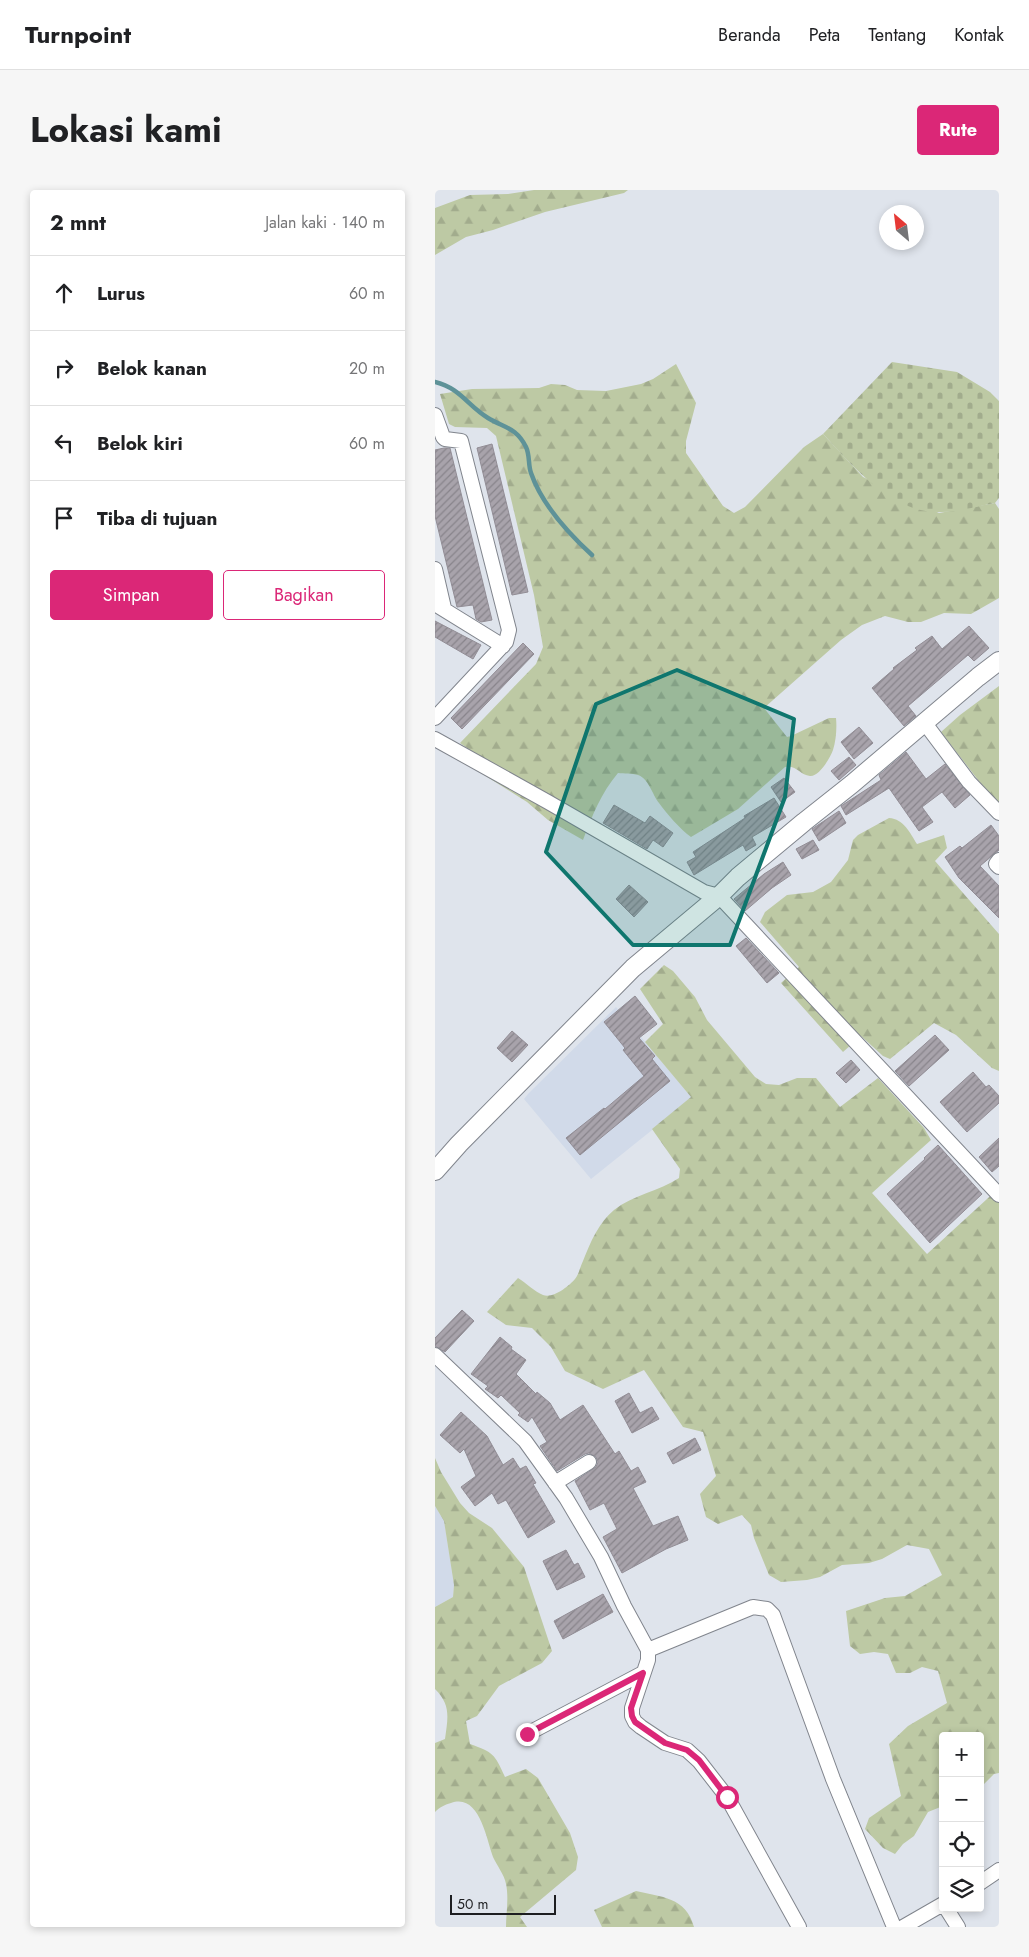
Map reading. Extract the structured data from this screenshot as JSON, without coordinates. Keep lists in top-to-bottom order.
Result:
{
  "scale_bar": "50 m",
  "north": "top left",
  "page": {
    "header": "Turnpoint",
    "nav": [
      "Beranda",
      "Peta",
      "Tentang",
      "Kontak"
    ],
    "title": "Lokasi kami",
    "buttons": [
      "Rute",
      ["Simpan", "Bagikan"]
    ],
    "heading": ["2 mnt", "Jalan kaki · 140 m"],
    "list": [
      ["Lurus", "60 m"],
      ["Belok kanan", "20 m"],
      ["Belok kiri", "60 m"],
      "Tiba di tujuan"
    ],
    "map_buttons": ["+", "−"],
    "scale": "50 m"
  }
}
